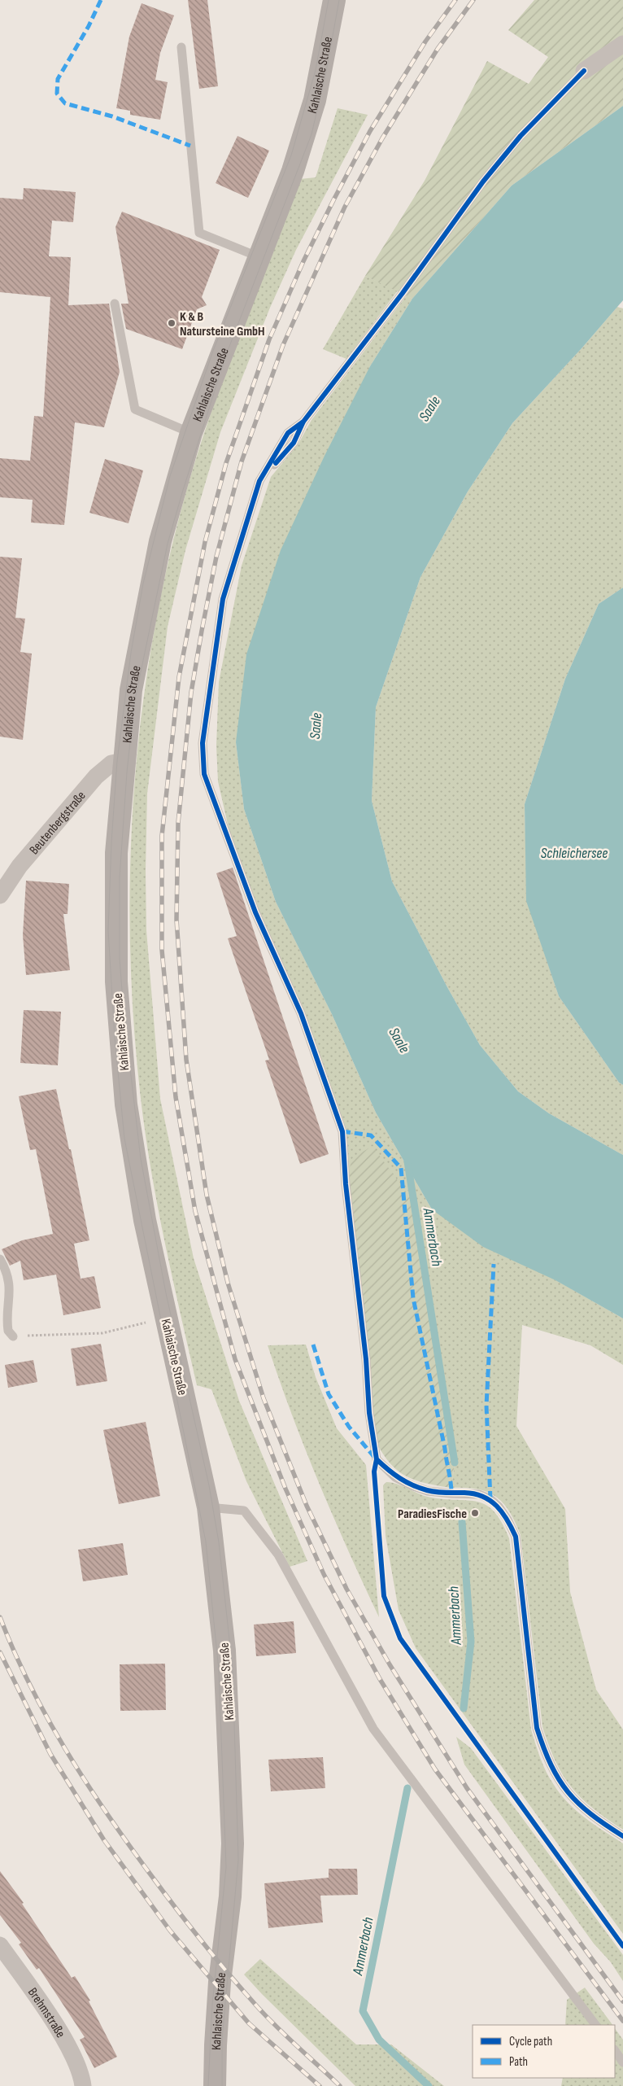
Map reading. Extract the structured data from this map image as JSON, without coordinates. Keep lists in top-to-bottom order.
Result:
{
  "streets": {
    "main road": ["Kahlaische Straße"],
    "street": ["Beutenbergstraße", "Brehmstraße"]
  },
  "crossings": [
    ["Kahlaische Straße", "Beutenbergstraße"]
  ],
  "water": ["Saale", "Schleichersee", "Ammerbach"],
  "places": ["K & B Natursteine GmbH", "ParadiesFische"],
  "legend": ["Cycle path", "Path"]
}
